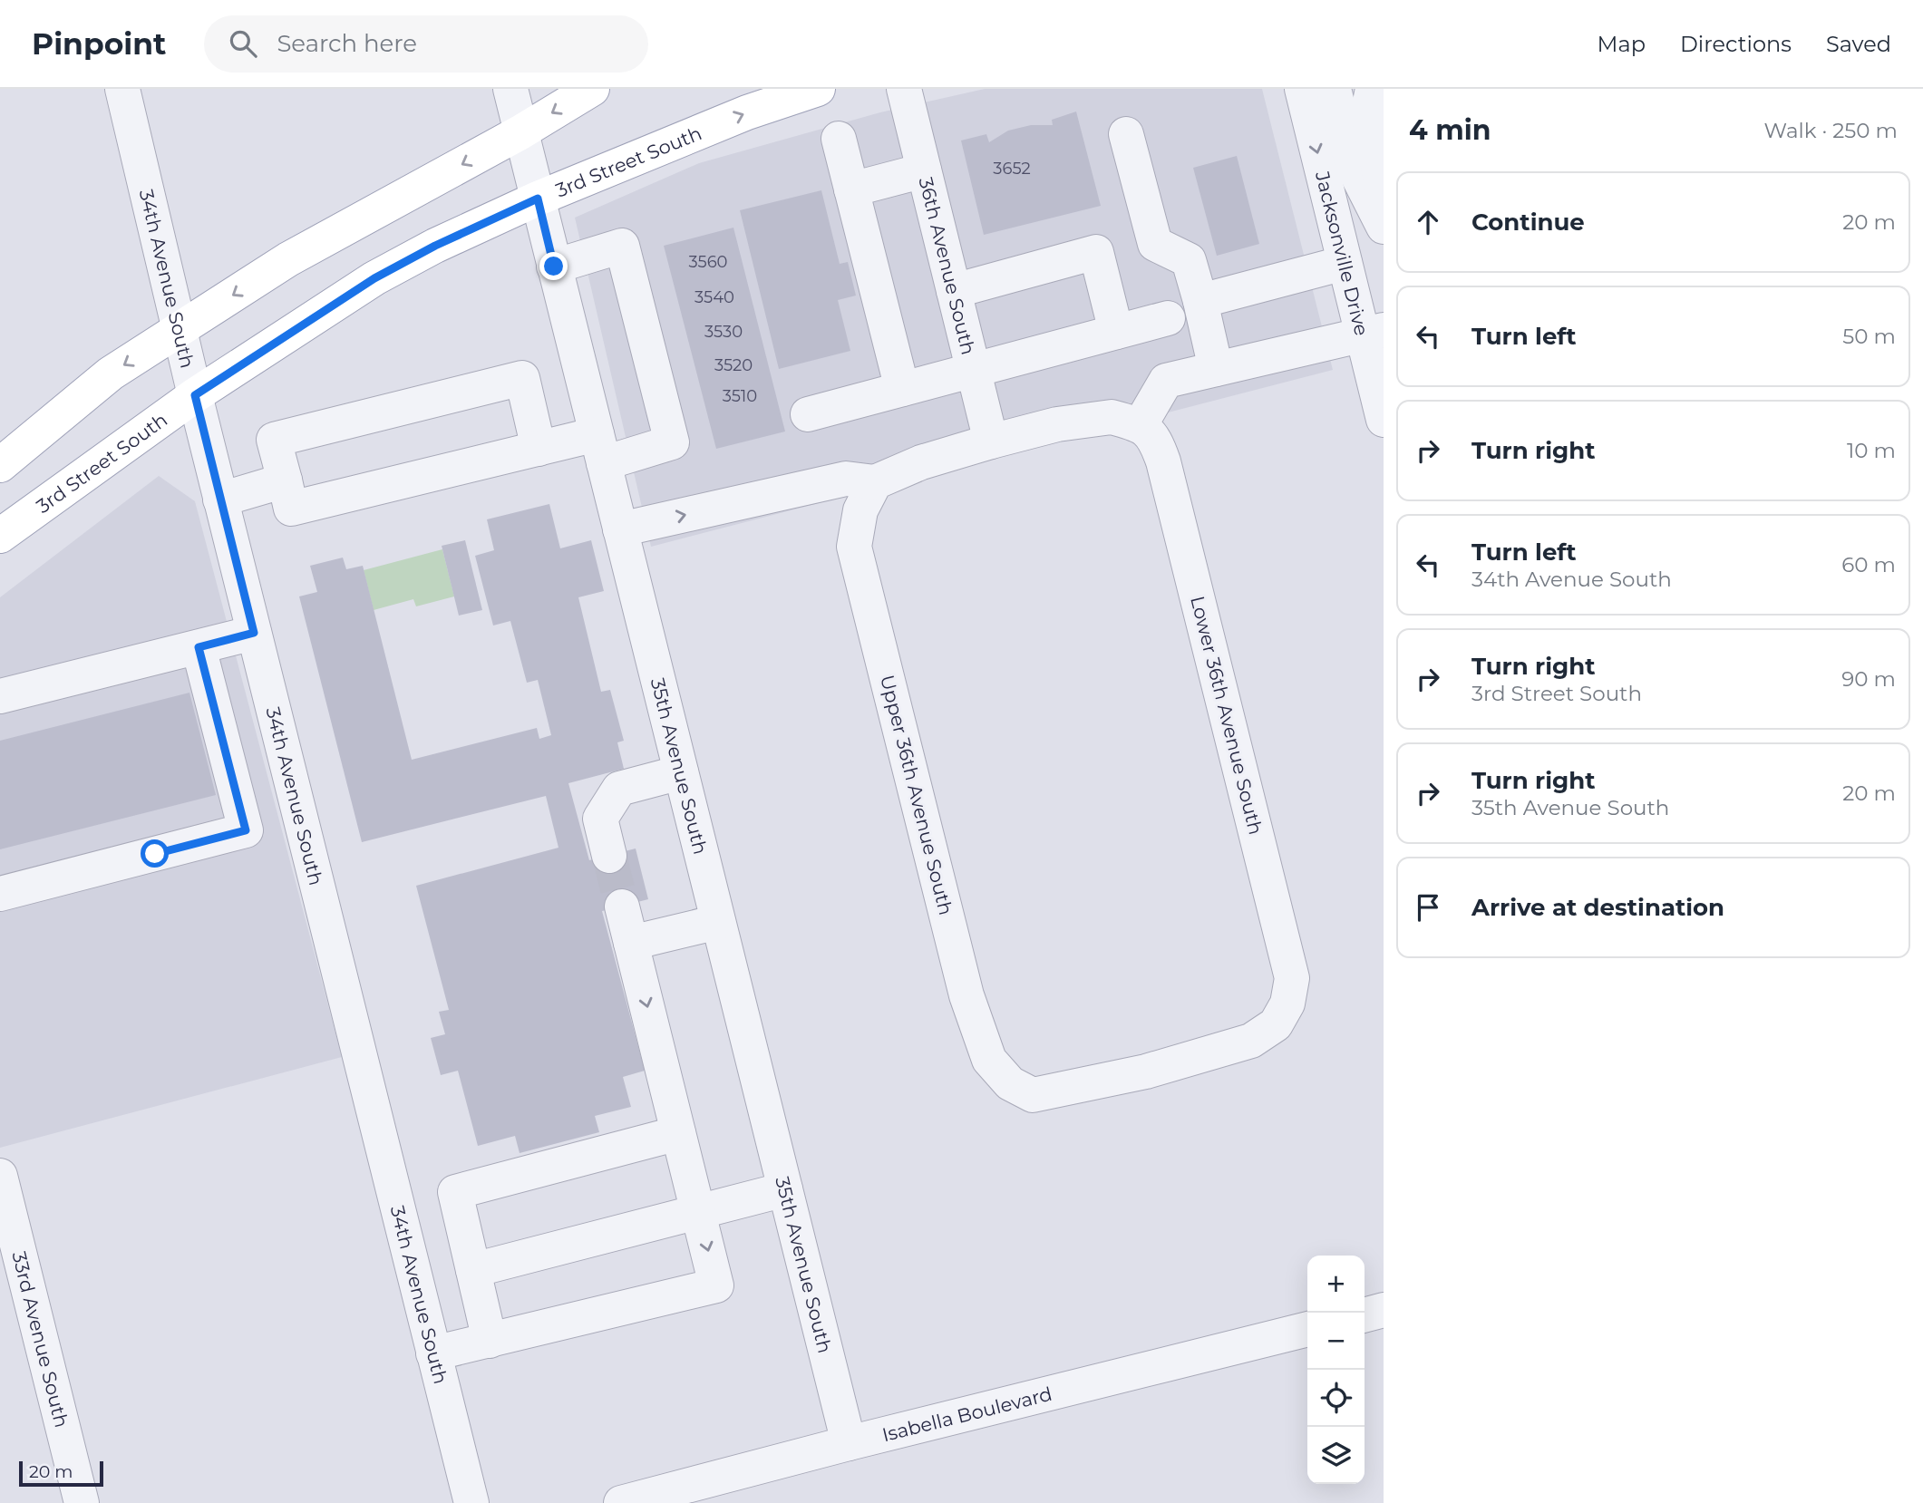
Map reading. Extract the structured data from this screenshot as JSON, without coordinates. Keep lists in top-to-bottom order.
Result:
{
  "streets": {
    "main road": ["3rd Street South"],
    "street": [
      "Jacksonville Drive",
      "36th Avenue South",
      "34th Avenue South",
      "Lower 36th Avenue South",
      "35th Avenue South",
      "Upper 36th Avenue South",
      "33rd Avenue South",
      "Isabella Boulevard"
    ]
  },
  "crossings": [
    ["3rd Street South", "34th Avenue South"],
    ["3rd Street South", "35th Avenue South"],
    ["Lower 36th Avenue South", "Upper 36th Avenue South"],
    ["35th Avenue South", "Isabella Boulevard"]
  ],
  "house_numbers": [
    "3652",
    "3560",
    "3540",
    "3530",
    "3520",
    "3510"
  ],
  "scale_bar": "20 m",
  "page": {
    "header": "Pinpoint",
    "search": "Search here",
    "nav": ["Map", "Directions", "Saved"],
    "heading": ["4 min", "Walk · 250 m"],
    "list": [
      ["Continue", "20 m"],
      ["Turn left", "50 m"],
      ["Turn right", "10 m"],
      ["Turn left", "34th Avenue South", "60 m"],
      ["Turn right", "3rd Street South", "90 m"],
      ["Turn right", "35th Avenue South", "20 m"],
      "Arrive at destination"
    ],
    "map_buttons": ["+", "−"],
    "scale": "20 m"
  }
}
